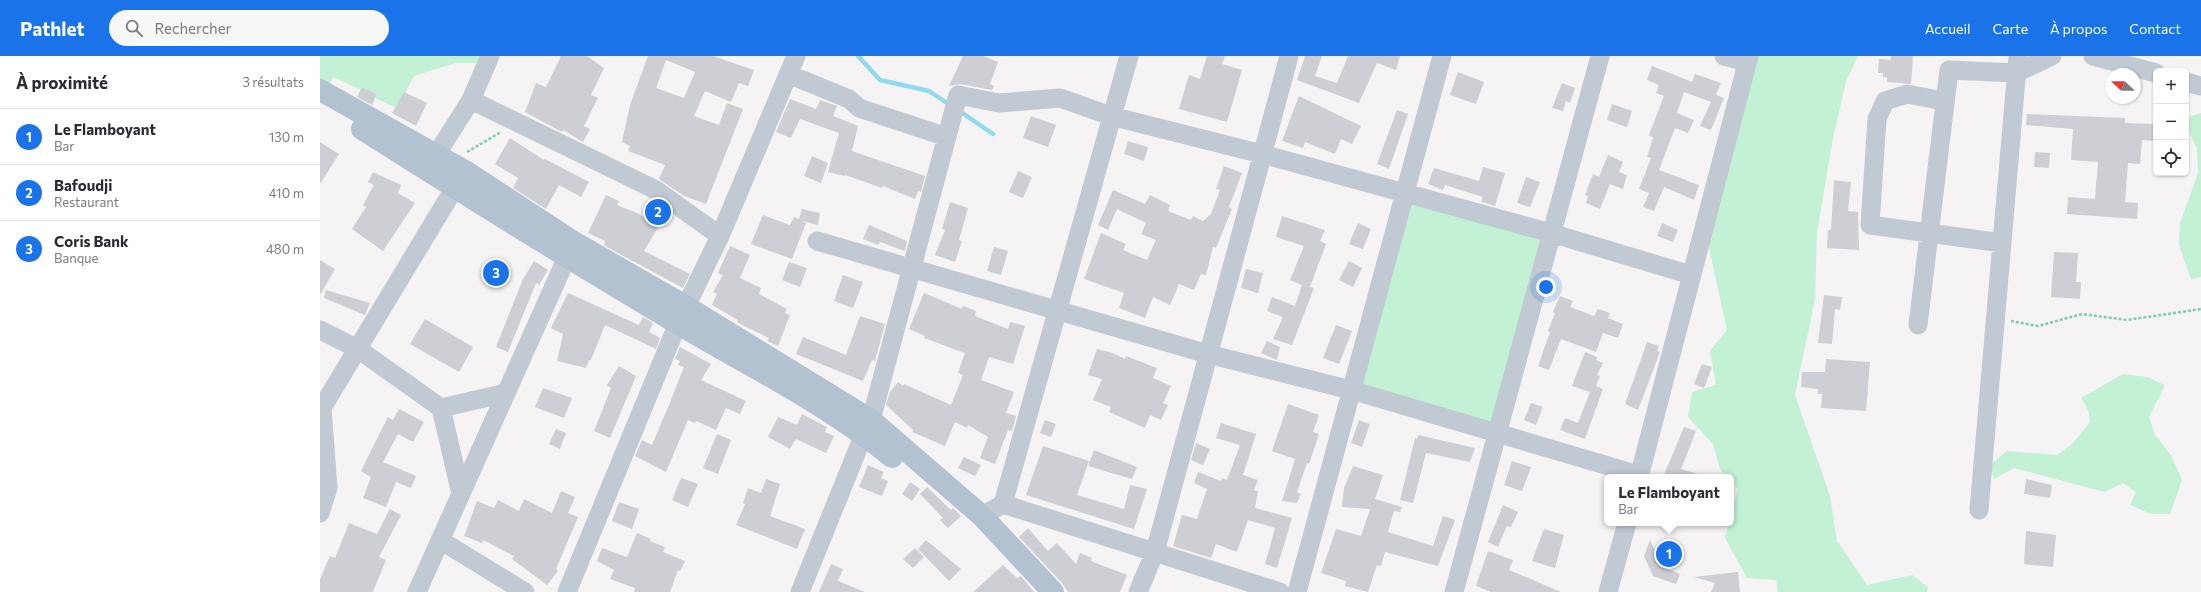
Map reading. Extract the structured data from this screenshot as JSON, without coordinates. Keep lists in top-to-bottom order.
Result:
{
  "north": "left",
  "page": {
    "header": "Pathlet",
    "search": "Rechercher",
    "nav": [
      "Accueil",
      "Carte",
      "À propos",
      "Contact"
    ],
    "heading": ["À proximité", "3 résultats"],
    "map_buttons": ["+", "−"],
    "list": [
      {
        "mark": "1",
        "name": "Le Flamboyant",
        "note": "Bar",
        "value": "130 m"
      },
      {
        "mark": "2",
        "name": "Bafoudji",
        "note": "Restaurant",
        "value": "410 m"
      },
      {
        "mark": "3",
        "name": "Coris Bank",
        "note": "Banque",
        "value": "480 m"
      }
    ],
    "pins": ["2", "3", "1"],
    "popup": ["Le Flamboyant", "Bar"]
  }
}
